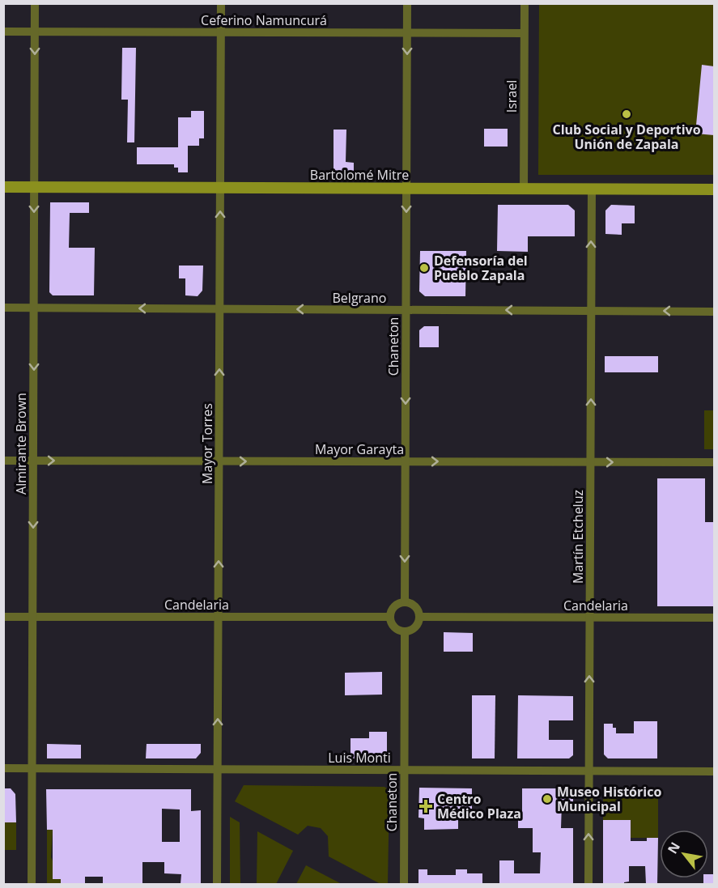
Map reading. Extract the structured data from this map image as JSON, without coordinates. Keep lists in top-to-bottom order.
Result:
{
  "streets": {
    "main road": ["Bartolomé Mitre"],
    "street": [
      "Ceferino Namuncurá",
      "Israel",
      "Belgrano",
      "Chaneton",
      "Almirante Brown",
      "Mayor Torres",
      "Mayor Garayta",
      "Martín Etcheluz",
      "Candelaria",
      "Luis Monti"
    ]
  },
  "crossings": [
    ["Ceferino Namuncurá", "Israel"],
    ["Ceferino Namuncurá", "Chaneton"],
    ["Ceferino Namuncurá", "Almirante Brown"],
    ["Ceferino Namuncurá", "Mayor Torres"],
    ["Israel", "Bartolomé Mitre"],
    ["Bartolomé Mitre", "Chaneton"],
    ["Bartolomé Mitre", "Almirante Brown"],
    ["Bartolomé Mitre", "Mayor Torres"],
    ["Bartolomé Mitre", "Martín Etcheluz"],
    ["Belgrano", "Chaneton"],
    ["Belgrano", "Almirante Brown"],
    ["Belgrano", "Mayor Torres"],
    ["Belgrano", "Martín Etcheluz"],
    ["Chaneton", "Mayor Garayta"],
    ["Chaneton", "Candelaria"],
    ["Chaneton", "Luis Monti"],
    ["Almirante Brown", "Mayor Garayta"],
    ["Almirante Brown", "Candelaria"],
    ["Almirante Brown", "Luis Monti"],
    ["Mayor Torres", "Mayor Garayta"],
    ["Mayor Torres", "Candelaria"],
    ["Mayor Torres", "Luis Monti"],
    ["Mayor Garayta", "Martín Etcheluz"],
    ["Martín Etcheluz", "Candelaria"],
    ["Martín Etcheluz", "Luis Monti"]
  ],
  "one_way": [
    "Belgrano",
    "Chaneton",
    "Almirante Brown",
    "Mayor Torres",
    "Mayor Garayta",
    "Martín Etcheluz"
  ],
  "places": {
    "other": ["Club Social y Deportivo Unión de Zapala", "Defensoría del Pueblo Zapala", "Museo Histórico Municipal"],
    "health": ["Centro Médico Plaza"]
  },
  "north": "top left"
}
